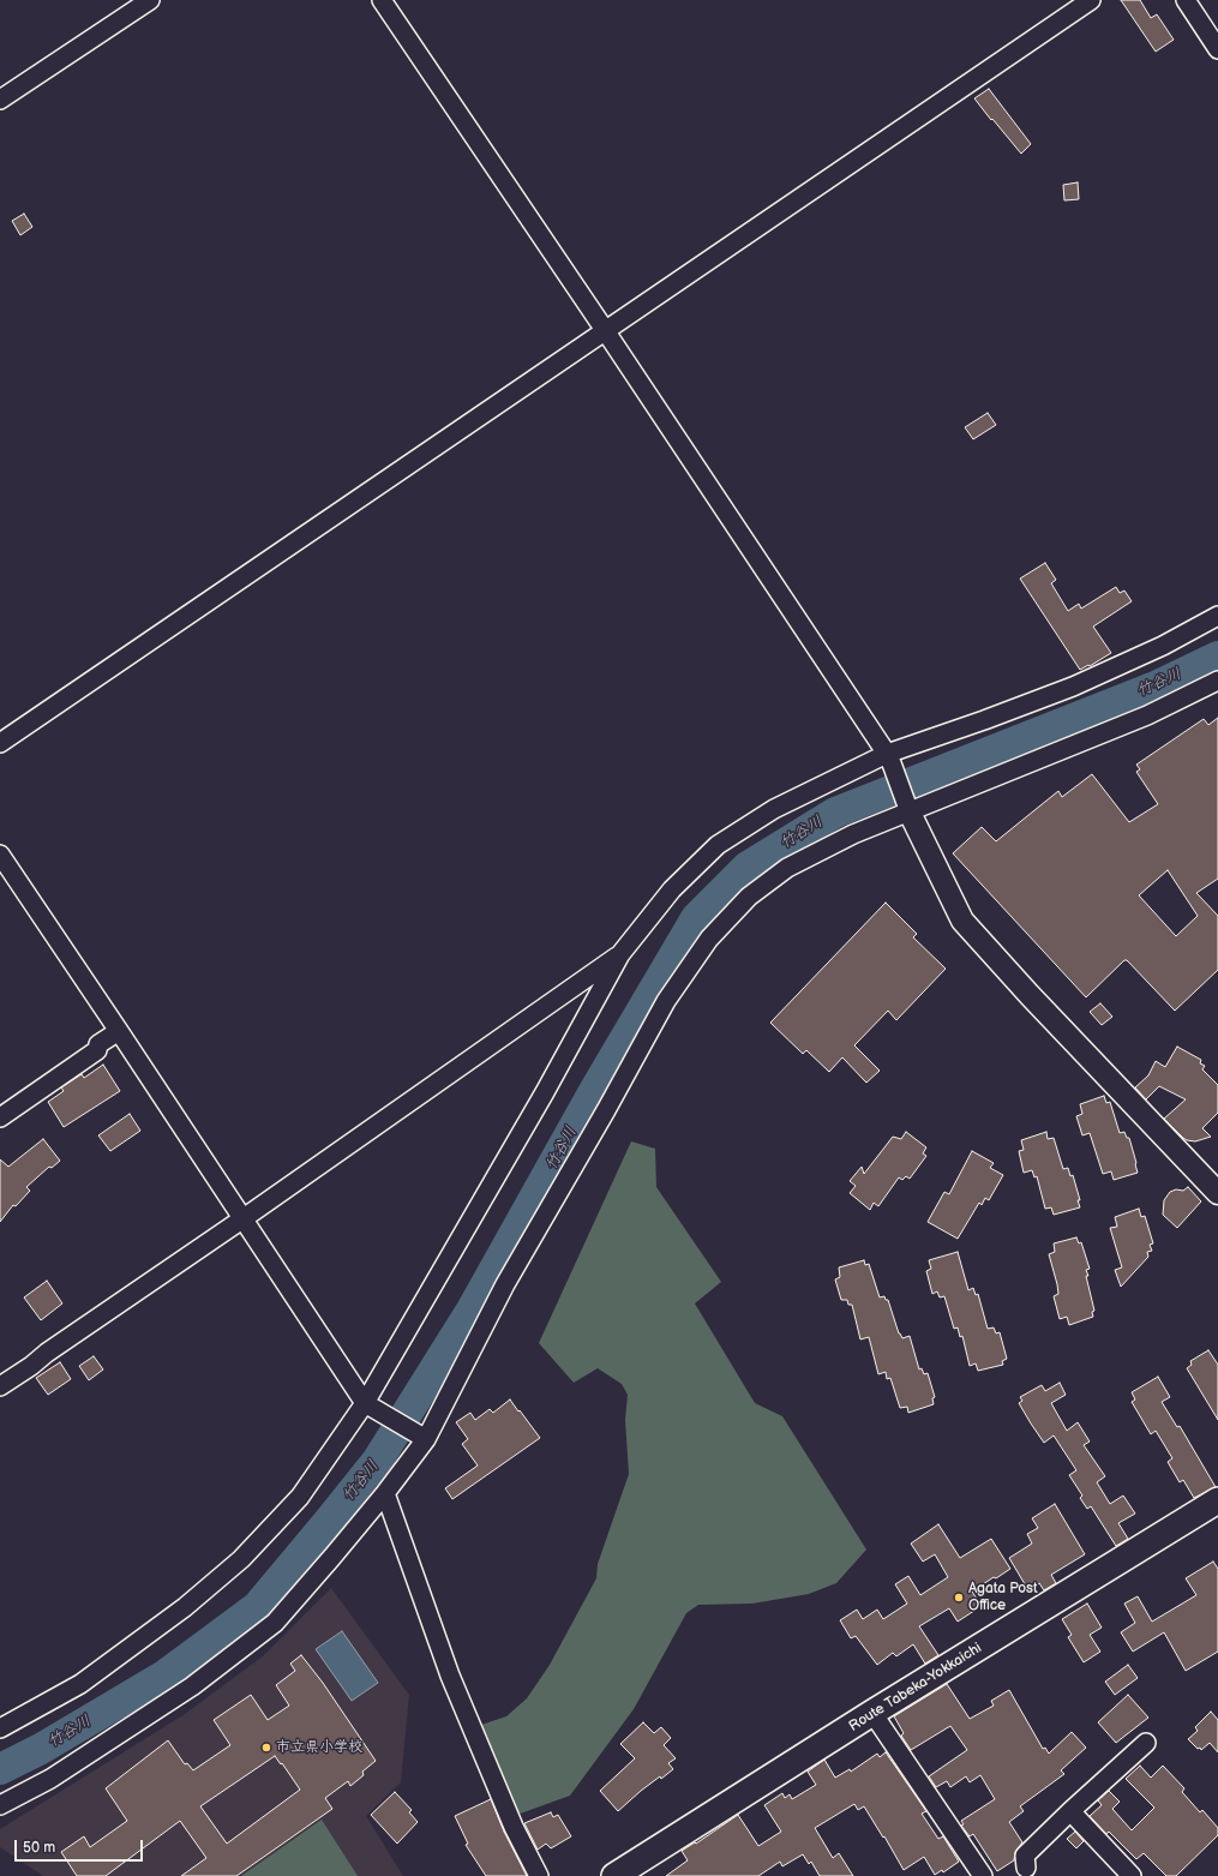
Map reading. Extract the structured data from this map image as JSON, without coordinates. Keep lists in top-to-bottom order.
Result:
{
  "streets": {
    "main road": ["Route Tabeka-Yokkaichi"]
  },
  "water": ["竹谷川"],
  "places": ["Agata Post Office", "市立県小学校"],
  "scale_bar": "50 m"
}
